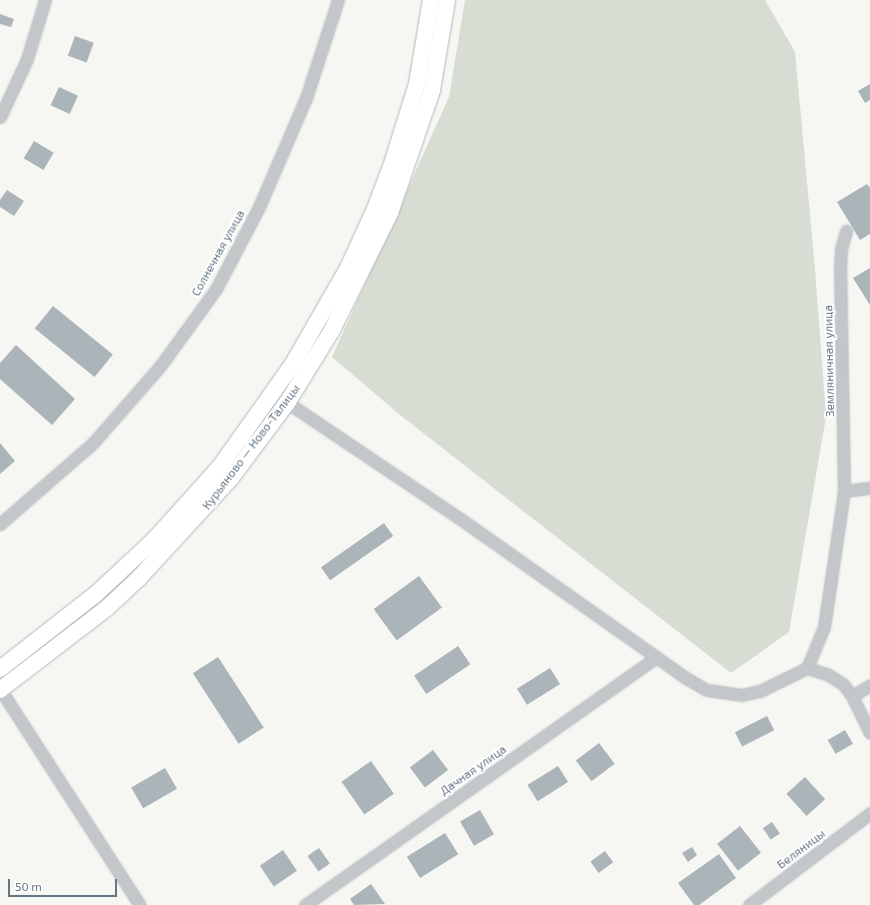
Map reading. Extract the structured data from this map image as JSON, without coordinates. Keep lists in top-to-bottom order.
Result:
{
  "streets": {
    "main road": ["Курьяново — Ново-Талицы"],
    "street": [
      "Солнечная улица",
      "Земляничная улица",
      "Дачная улица",
      "Беляницы"
    ]
  },
  "scale_bar": "50 m"
}
